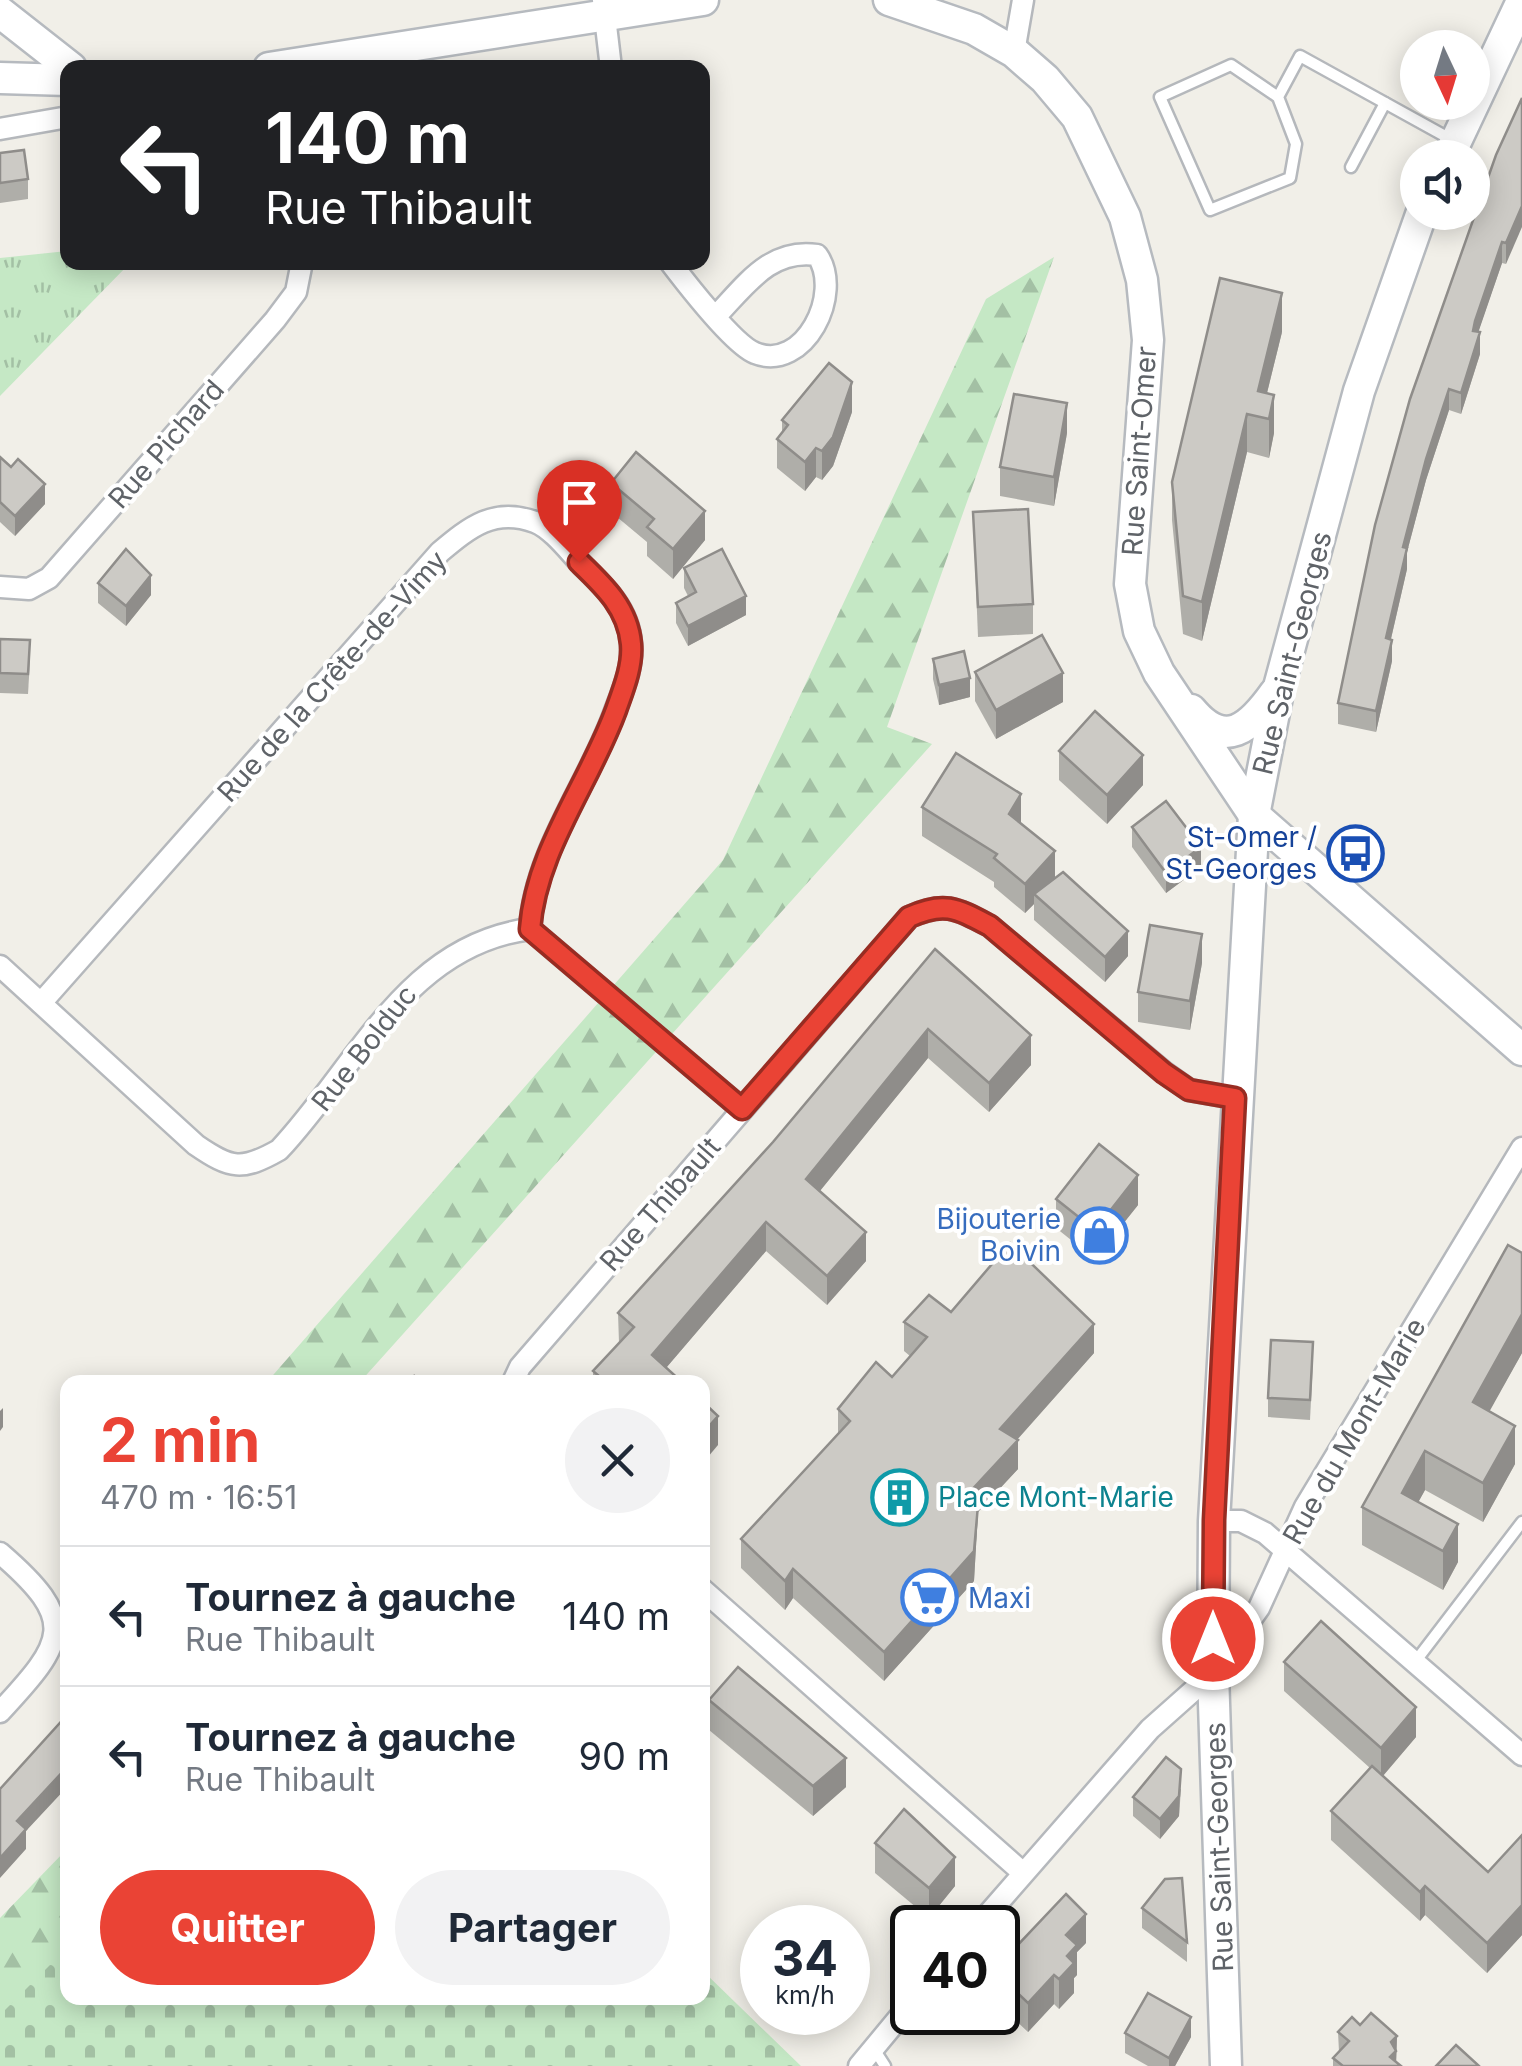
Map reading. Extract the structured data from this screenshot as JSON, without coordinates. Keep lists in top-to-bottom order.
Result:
{
  "streets": {
    "street": [
      "Rue Pichard",
      "Rue Saint-Omer",
      "Rue Saint-Georges",
      "Rue de la Crête-de-Vimy",
      "Rue Bolduc",
      "Rue Thibault",
      "Rue du Mont-Marie"
    ]
  },
  "crossings": [
    ["Rue Saint-Omer", "Rue Saint-Georges"],
    ["Rue Saint-Georges", "Rue Thibault"],
    ["Rue Saint-Georges", "Rue du Mont-Marie"],
    ["Rue de la Crête-de-Vimy", "Rue Bolduc"]
  ],
  "places": {
    "bus stop": ["St-Omer / St-Georges"],
    "shop": ["Bijouterie Boivin"],
    "building": ["Place Mont-Marie"],
    "supermarket": ["Maxi"]
  },
  "north": "bottom",
  "page": {
    "turn": ["140 m", "Rue Thibault"],
    "heading": ["2 min", "470 m · 16:51"],
    "list": [
      {
        "name": "Tournez à gauche",
        "note": "Rue Thibault",
        "value": "140 m"
      },
      {
        "name": "Tournez à gauche",
        "note": "Rue Thibault",
        "value": "90 m"
      }
    ],
    "buttons": ["Quitter", "Partager"],
    "speed": "34 km/h",
    "limit": "40"
  }
}
